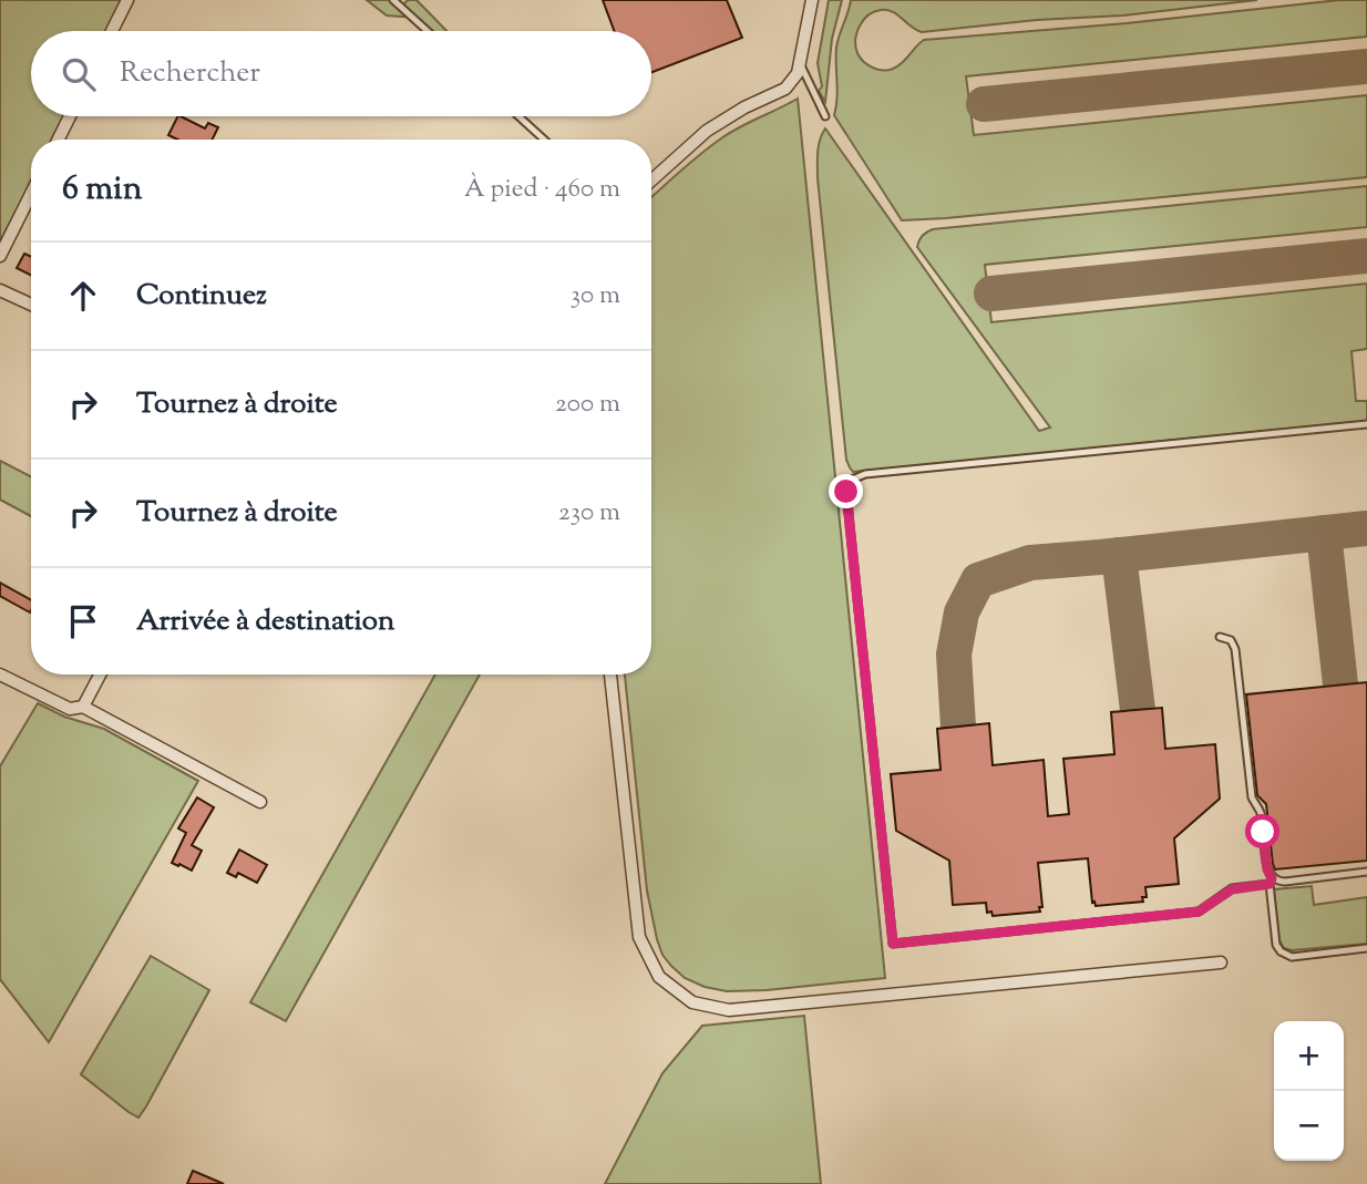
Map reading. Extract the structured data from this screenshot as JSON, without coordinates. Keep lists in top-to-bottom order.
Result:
{
  "page": {
    "search": "Rechercher",
    "heading": ["6 min", "À pied · 460 m"],
    "list": [
      ["Continuez", "30 m"],
      ["Tournez à droite", "200 m"],
      ["Tournez à droite", "230 m"],
      "Arrivée à destination"
    ],
    "map_buttons": ["+", "−"]
  }
}
